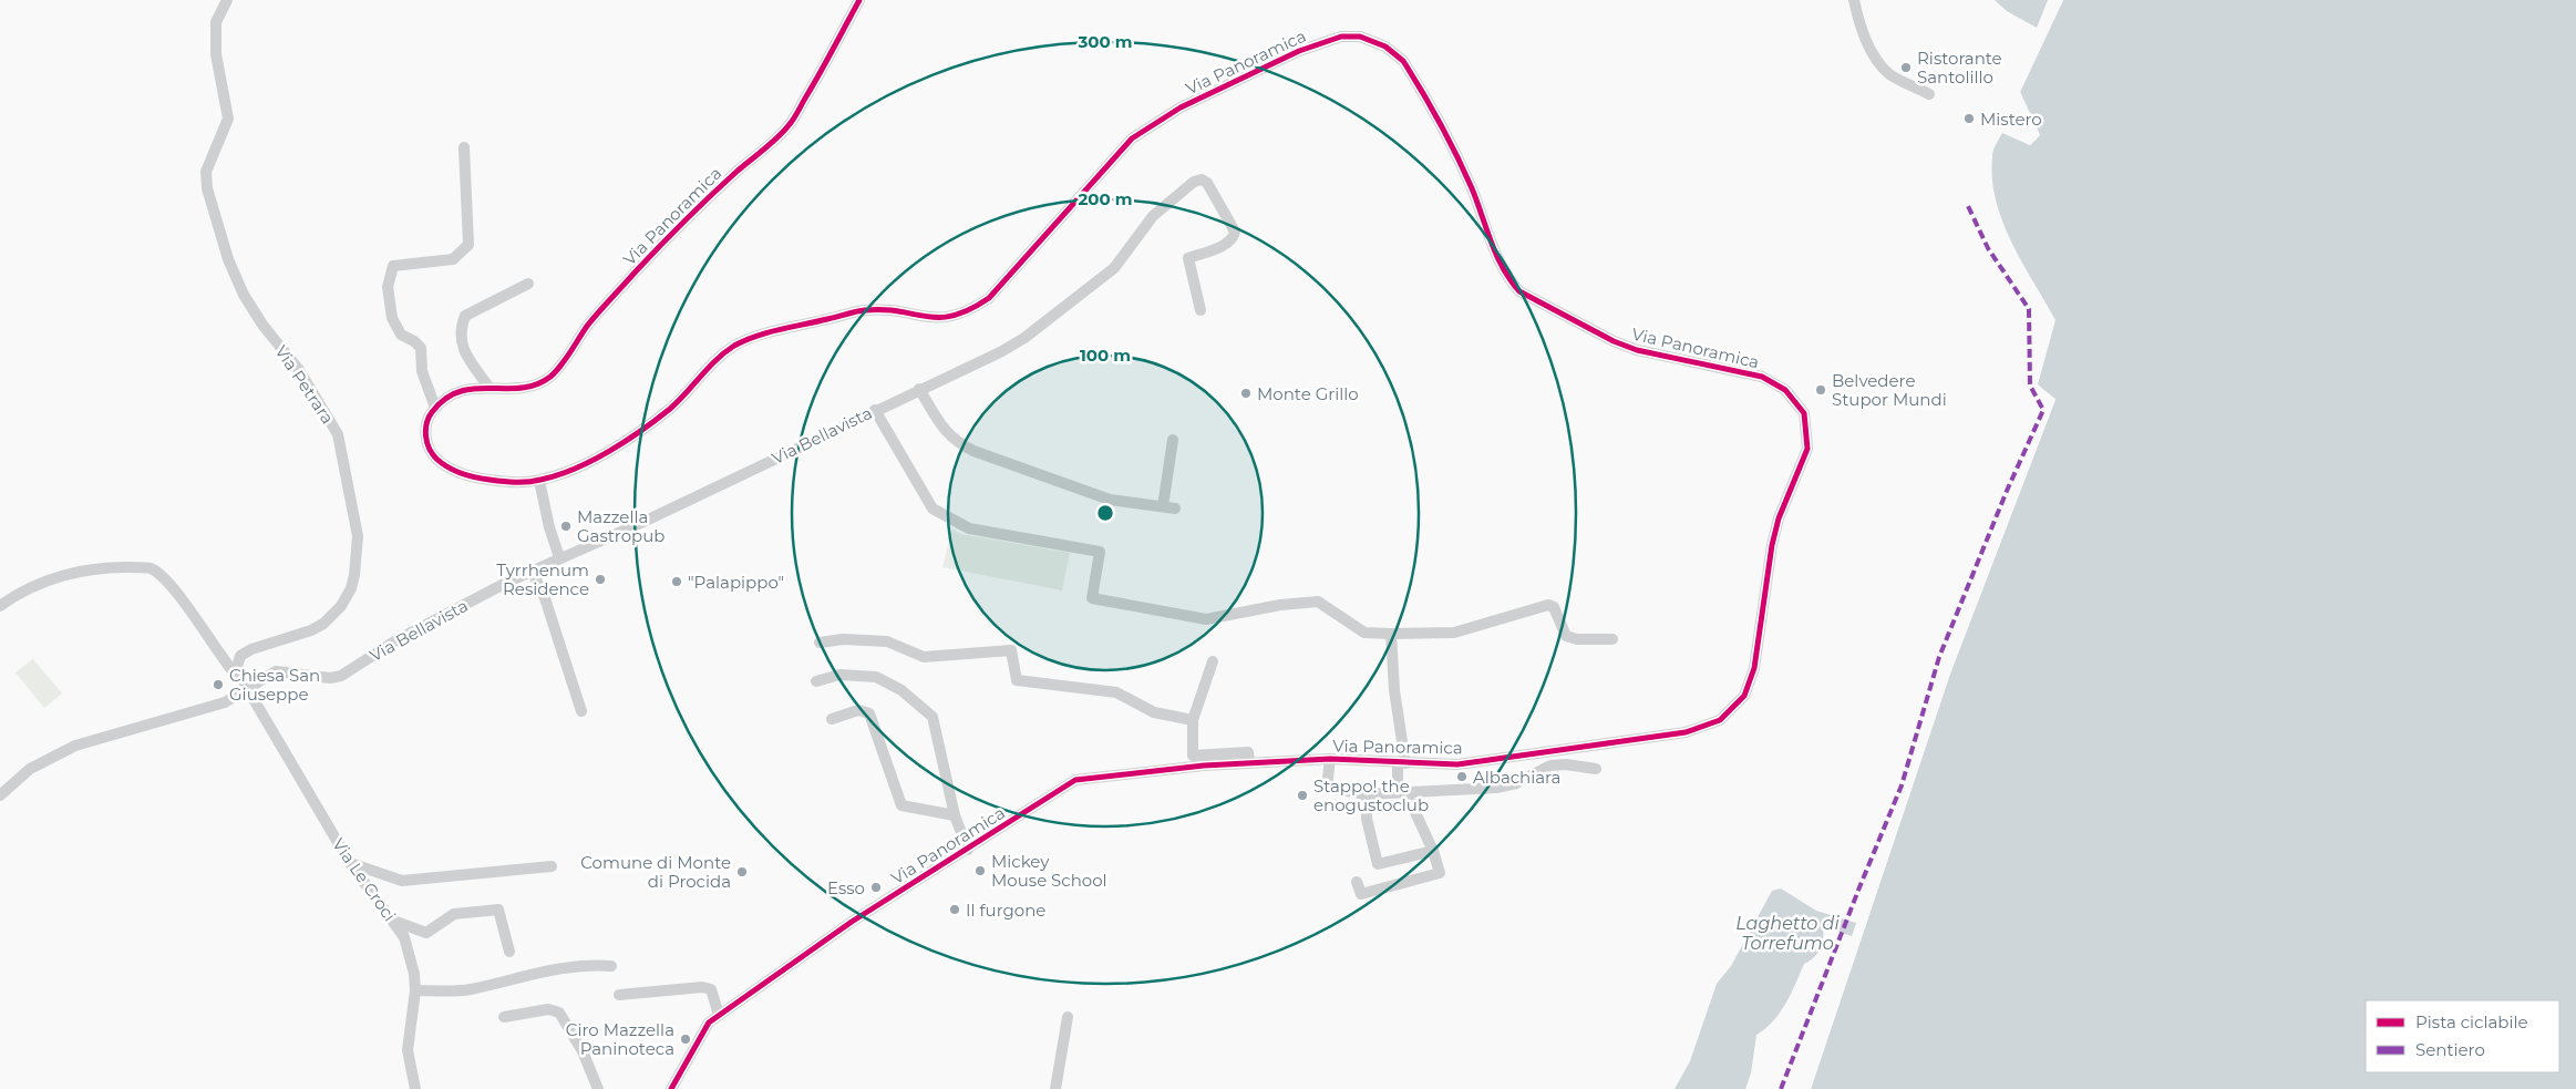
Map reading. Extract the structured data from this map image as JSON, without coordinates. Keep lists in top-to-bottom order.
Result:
{
  "streets": {
    "street": [
      "Via Panoramica",
      "Via Petrara",
      "Via Bellavista",
      "Via Le Croci"
    ]
  },
  "crossings": [
    ["Via Petrara", "Via Bellavista"],
    ["Via Petrara", "Via Le Croci"],
    ["Via Bellavista", "Via Le Croci"]
  ],
  "water": ["Laghetto di Torrefumo"],
  "places": [
    "Ristorante Santolillo",
    "Mistero",
    "Belvedere Stupor Mundi",
    "Monte Grillo",
    "Mazzella Gastropub",
    "Tyrrhenum Residence",
    "\"Palapippo\"",
    "Chiesa San Giuseppe",
    "Albachiara",
    "Stappo! the enogustoclub",
    "Mickey Mouse School",
    "Comune di Monte di Procida",
    "Esso",
    "Il furgone",
    "Ciro Mazzella Paninoteca"
  ],
  "legend": ["Pista ciclabile", "Sentiero"],
  "rings": ["300 m", "200 m", "100 m"]
}
